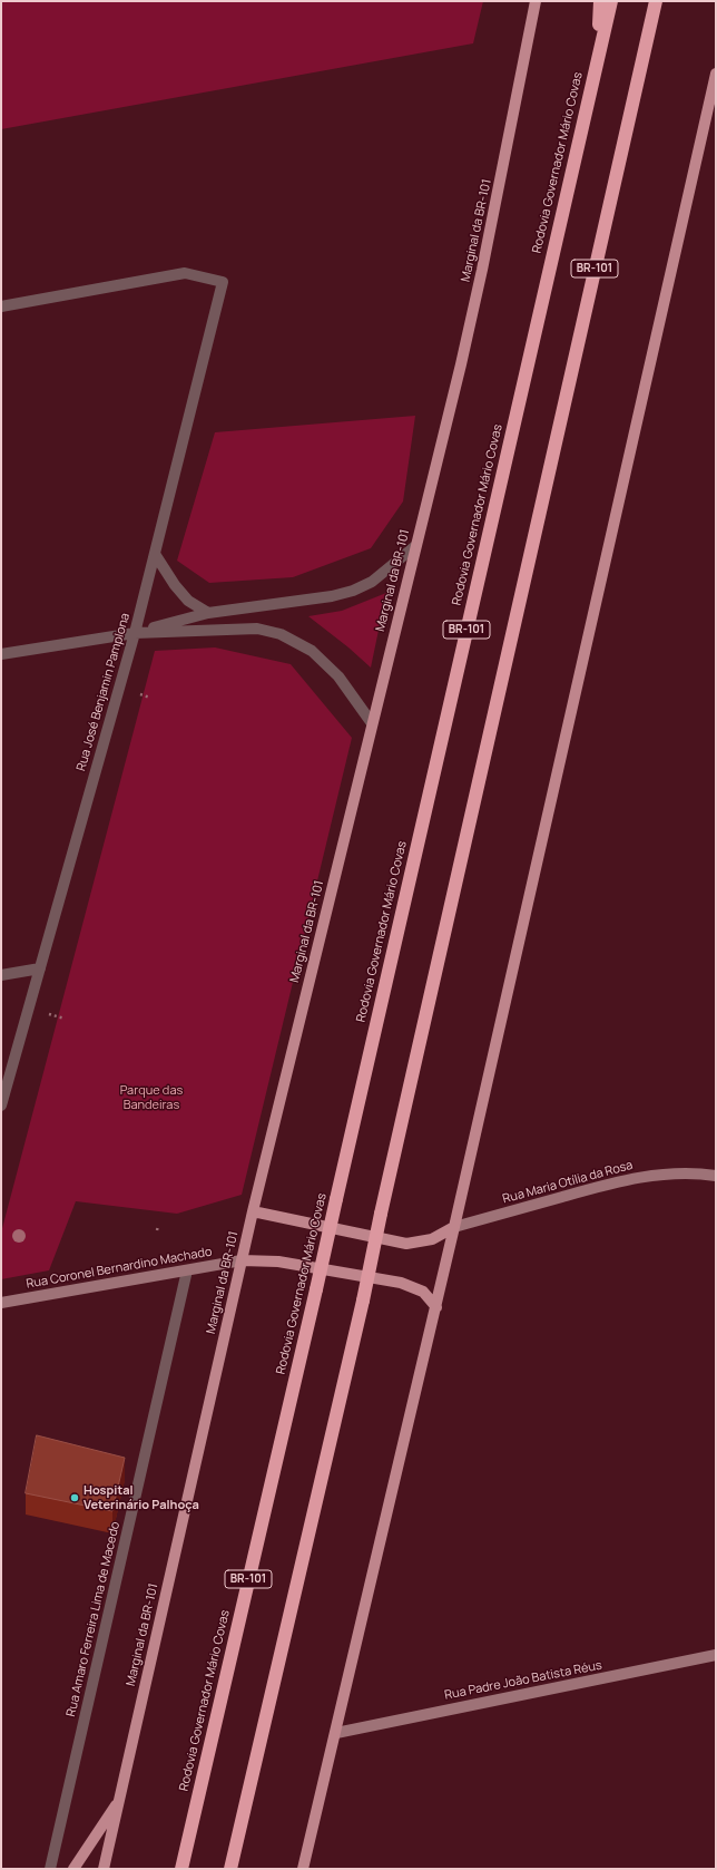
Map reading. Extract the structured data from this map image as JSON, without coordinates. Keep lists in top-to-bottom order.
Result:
{
  "streets": {
    "highway": ["Rodovia Governador Mário Covas", "BR-101"],
    "main road": ["Marginal da BR-101"],
    "street": [
      "Rua José Benjamin Pamplona",
      "Rua Maria Otília da Rosa",
      "Rua Coronel Bernardino Machado",
      "Rua Amaro Ferreira Lima de Macedo",
      "Rua Padre João Batista Réus"
    ]
  },
  "crossings": [
    ["Marginal da BR-101", "Rua Coronel Bernardino Machado"],
    ["Rua Coronel Bernardino Machado", "Rua Amaro Ferreira Lima de Macedo"]
  ],
  "parks": ["Parque das Bandeiras"],
  "places": ["Hospital Veterinário Palhoça"]
}
